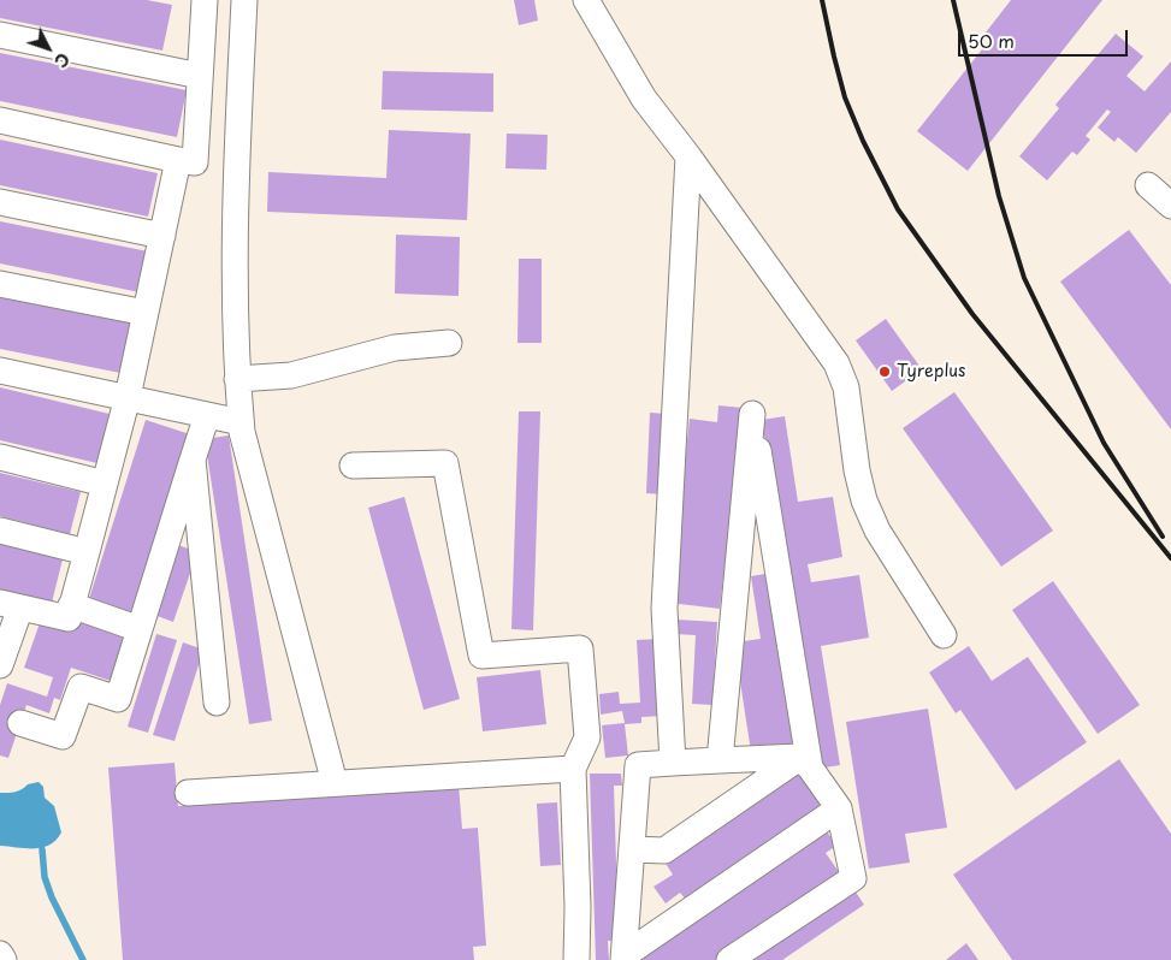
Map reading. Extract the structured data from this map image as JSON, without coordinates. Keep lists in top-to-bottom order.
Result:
{
  "places": ["Tyreplus"],
  "scale_bar": "50 m",
  "north": "bottom right"
}
